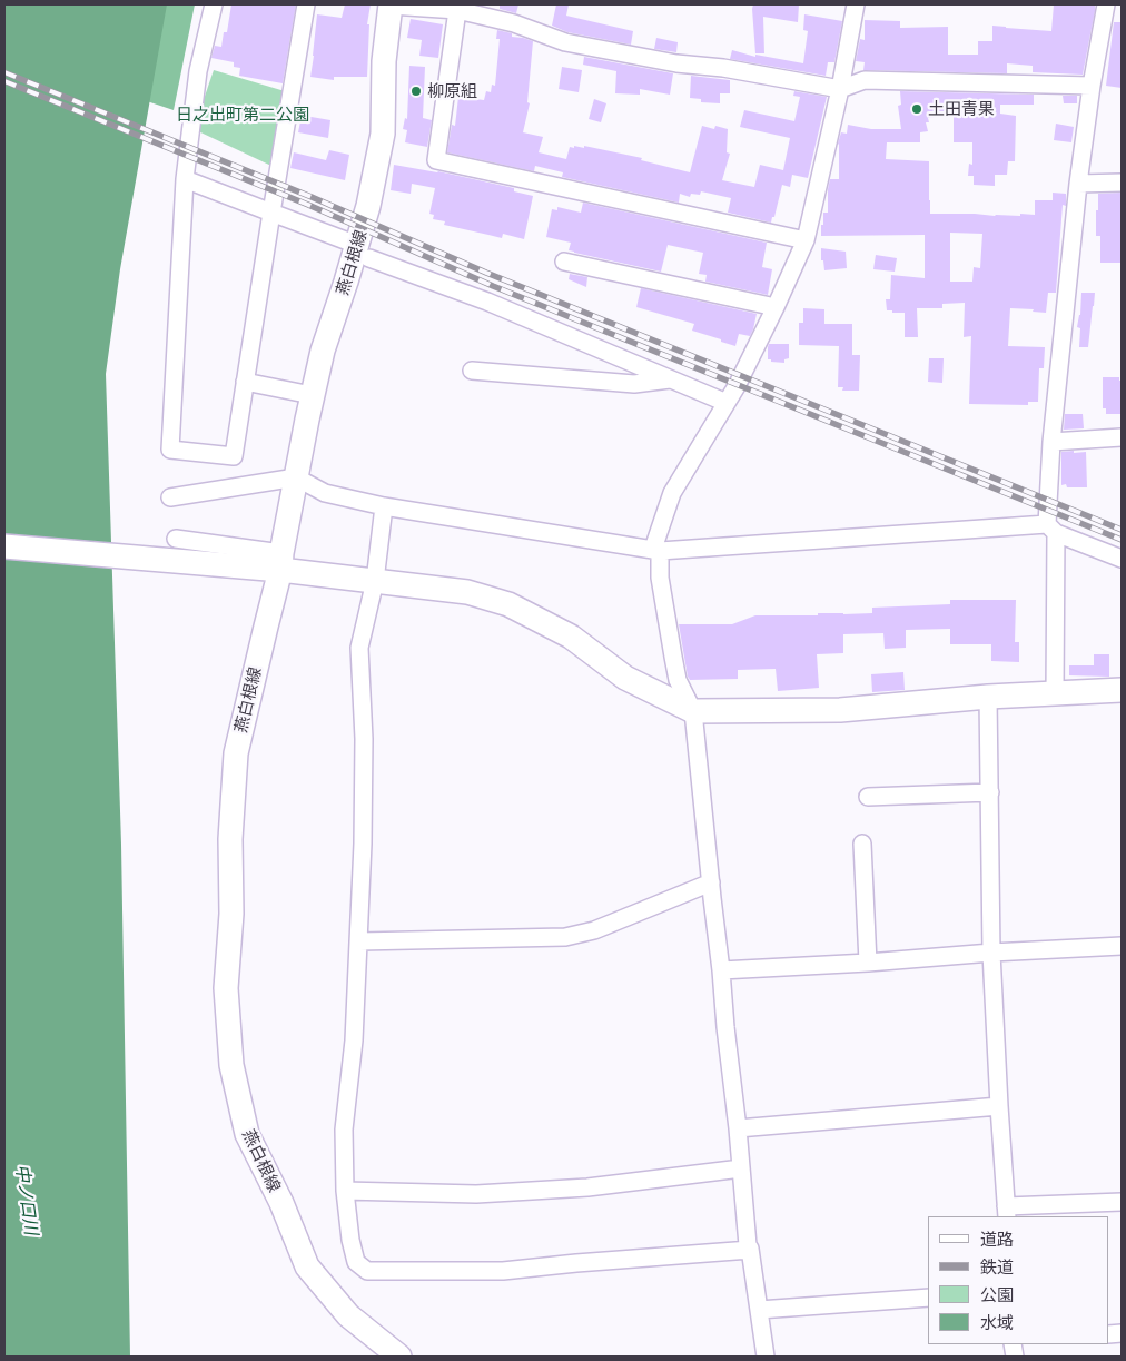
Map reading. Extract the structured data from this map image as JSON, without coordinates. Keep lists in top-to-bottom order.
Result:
{
  "streets": {
    "main road": ["燕白根線"]
  },
  "water": ["中ノ口川"],
  "parks": ["日之出町第二公園"],
  "places": ["柳原組", "土田青果"],
  "legend": [
    "道路",
    "鉄道",
    "公園",
    "水域"
  ]
}
